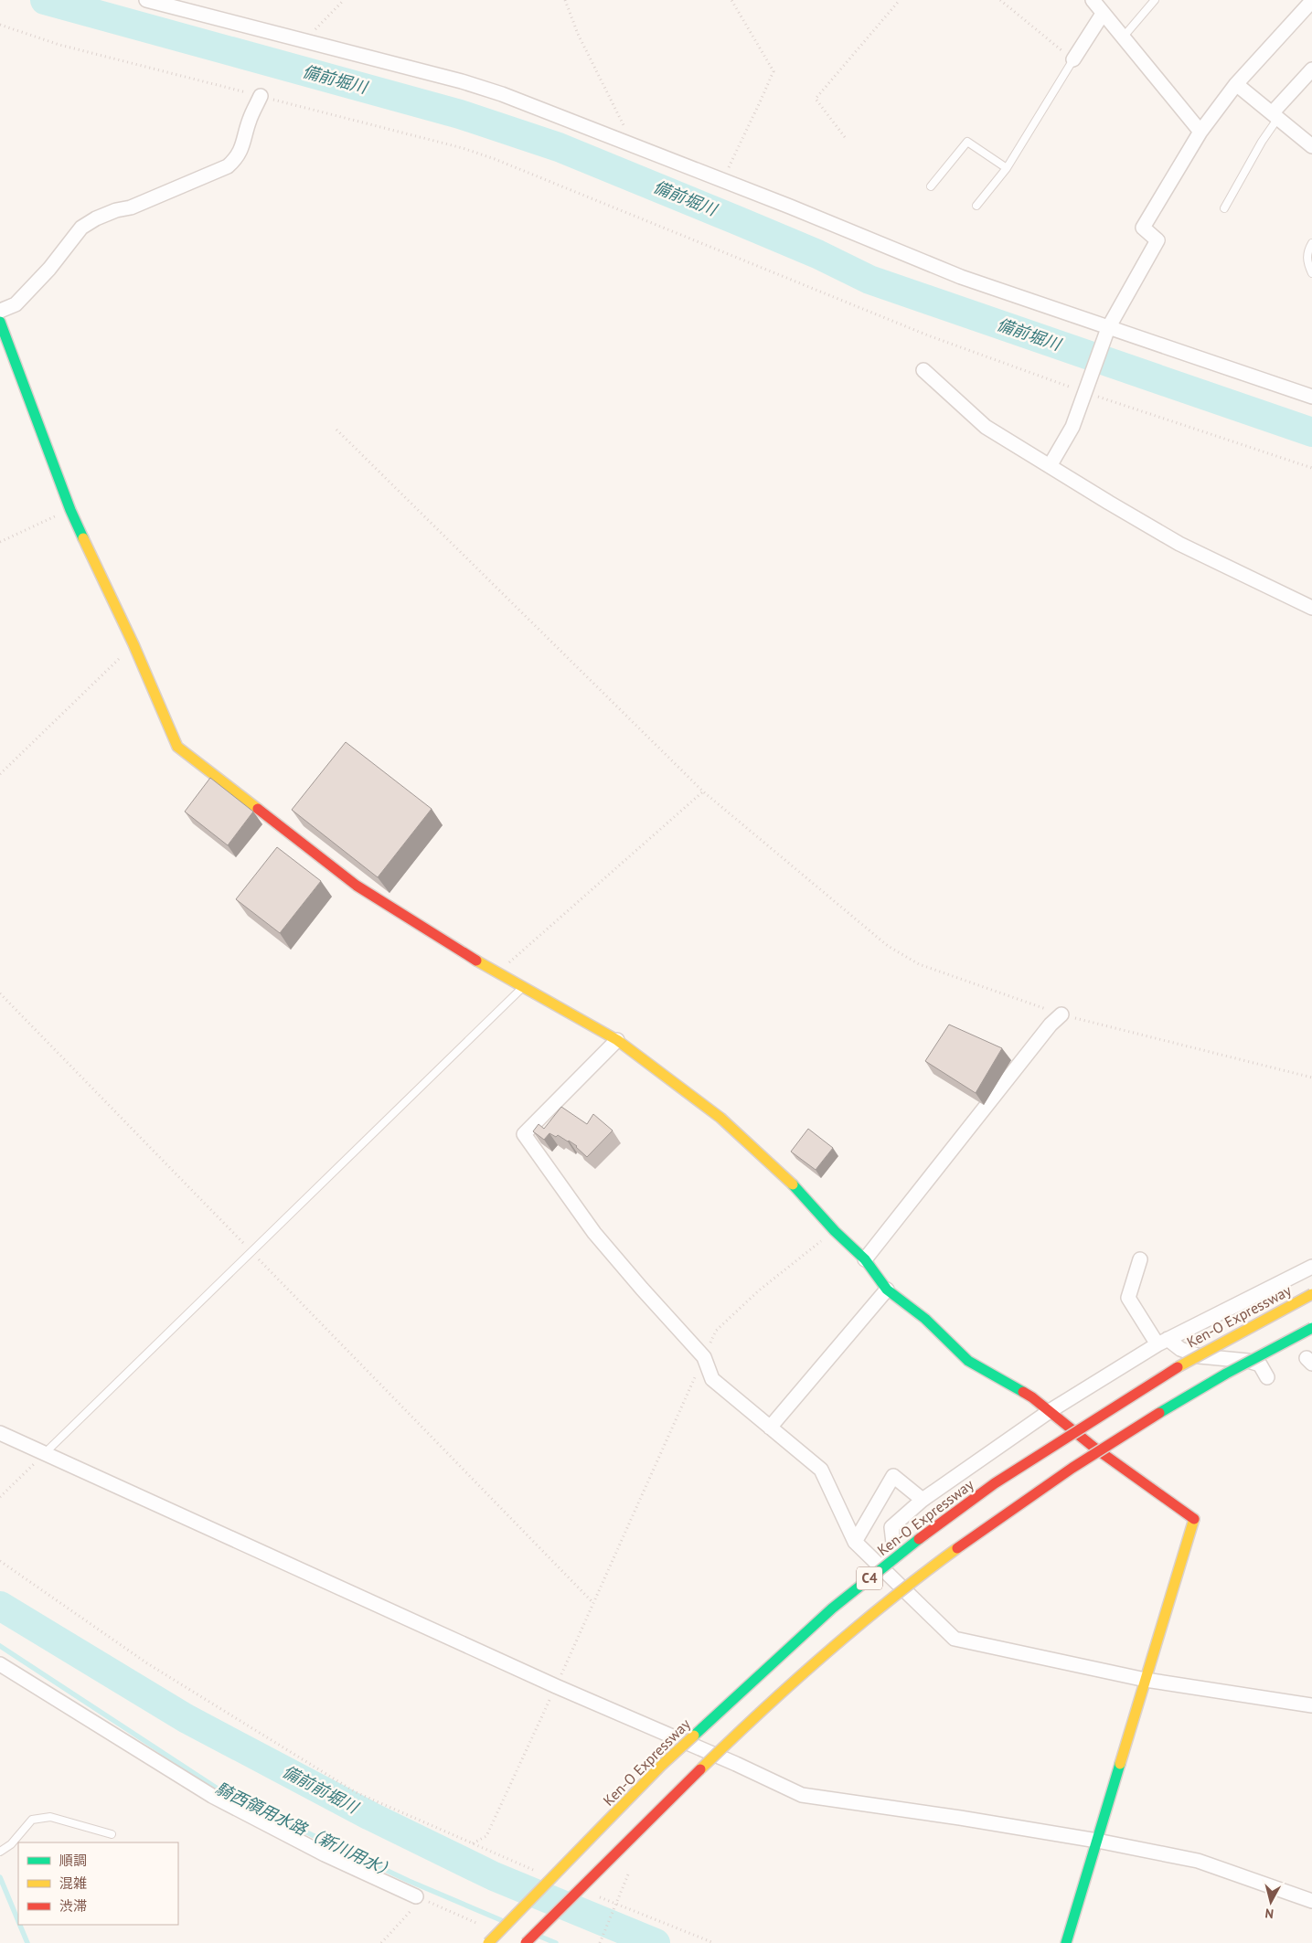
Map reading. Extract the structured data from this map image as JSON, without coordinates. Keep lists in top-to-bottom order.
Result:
{
  "streets": {
    "main road": ["Ken-O Expressway", "C4"]
  },
  "water": ["備前堀川", "備前前堀川", "騎西領用水路（新川用水）"],
  "legend": ["順調", "混雑", "渋滞"],
  "north": "bottom"
}
